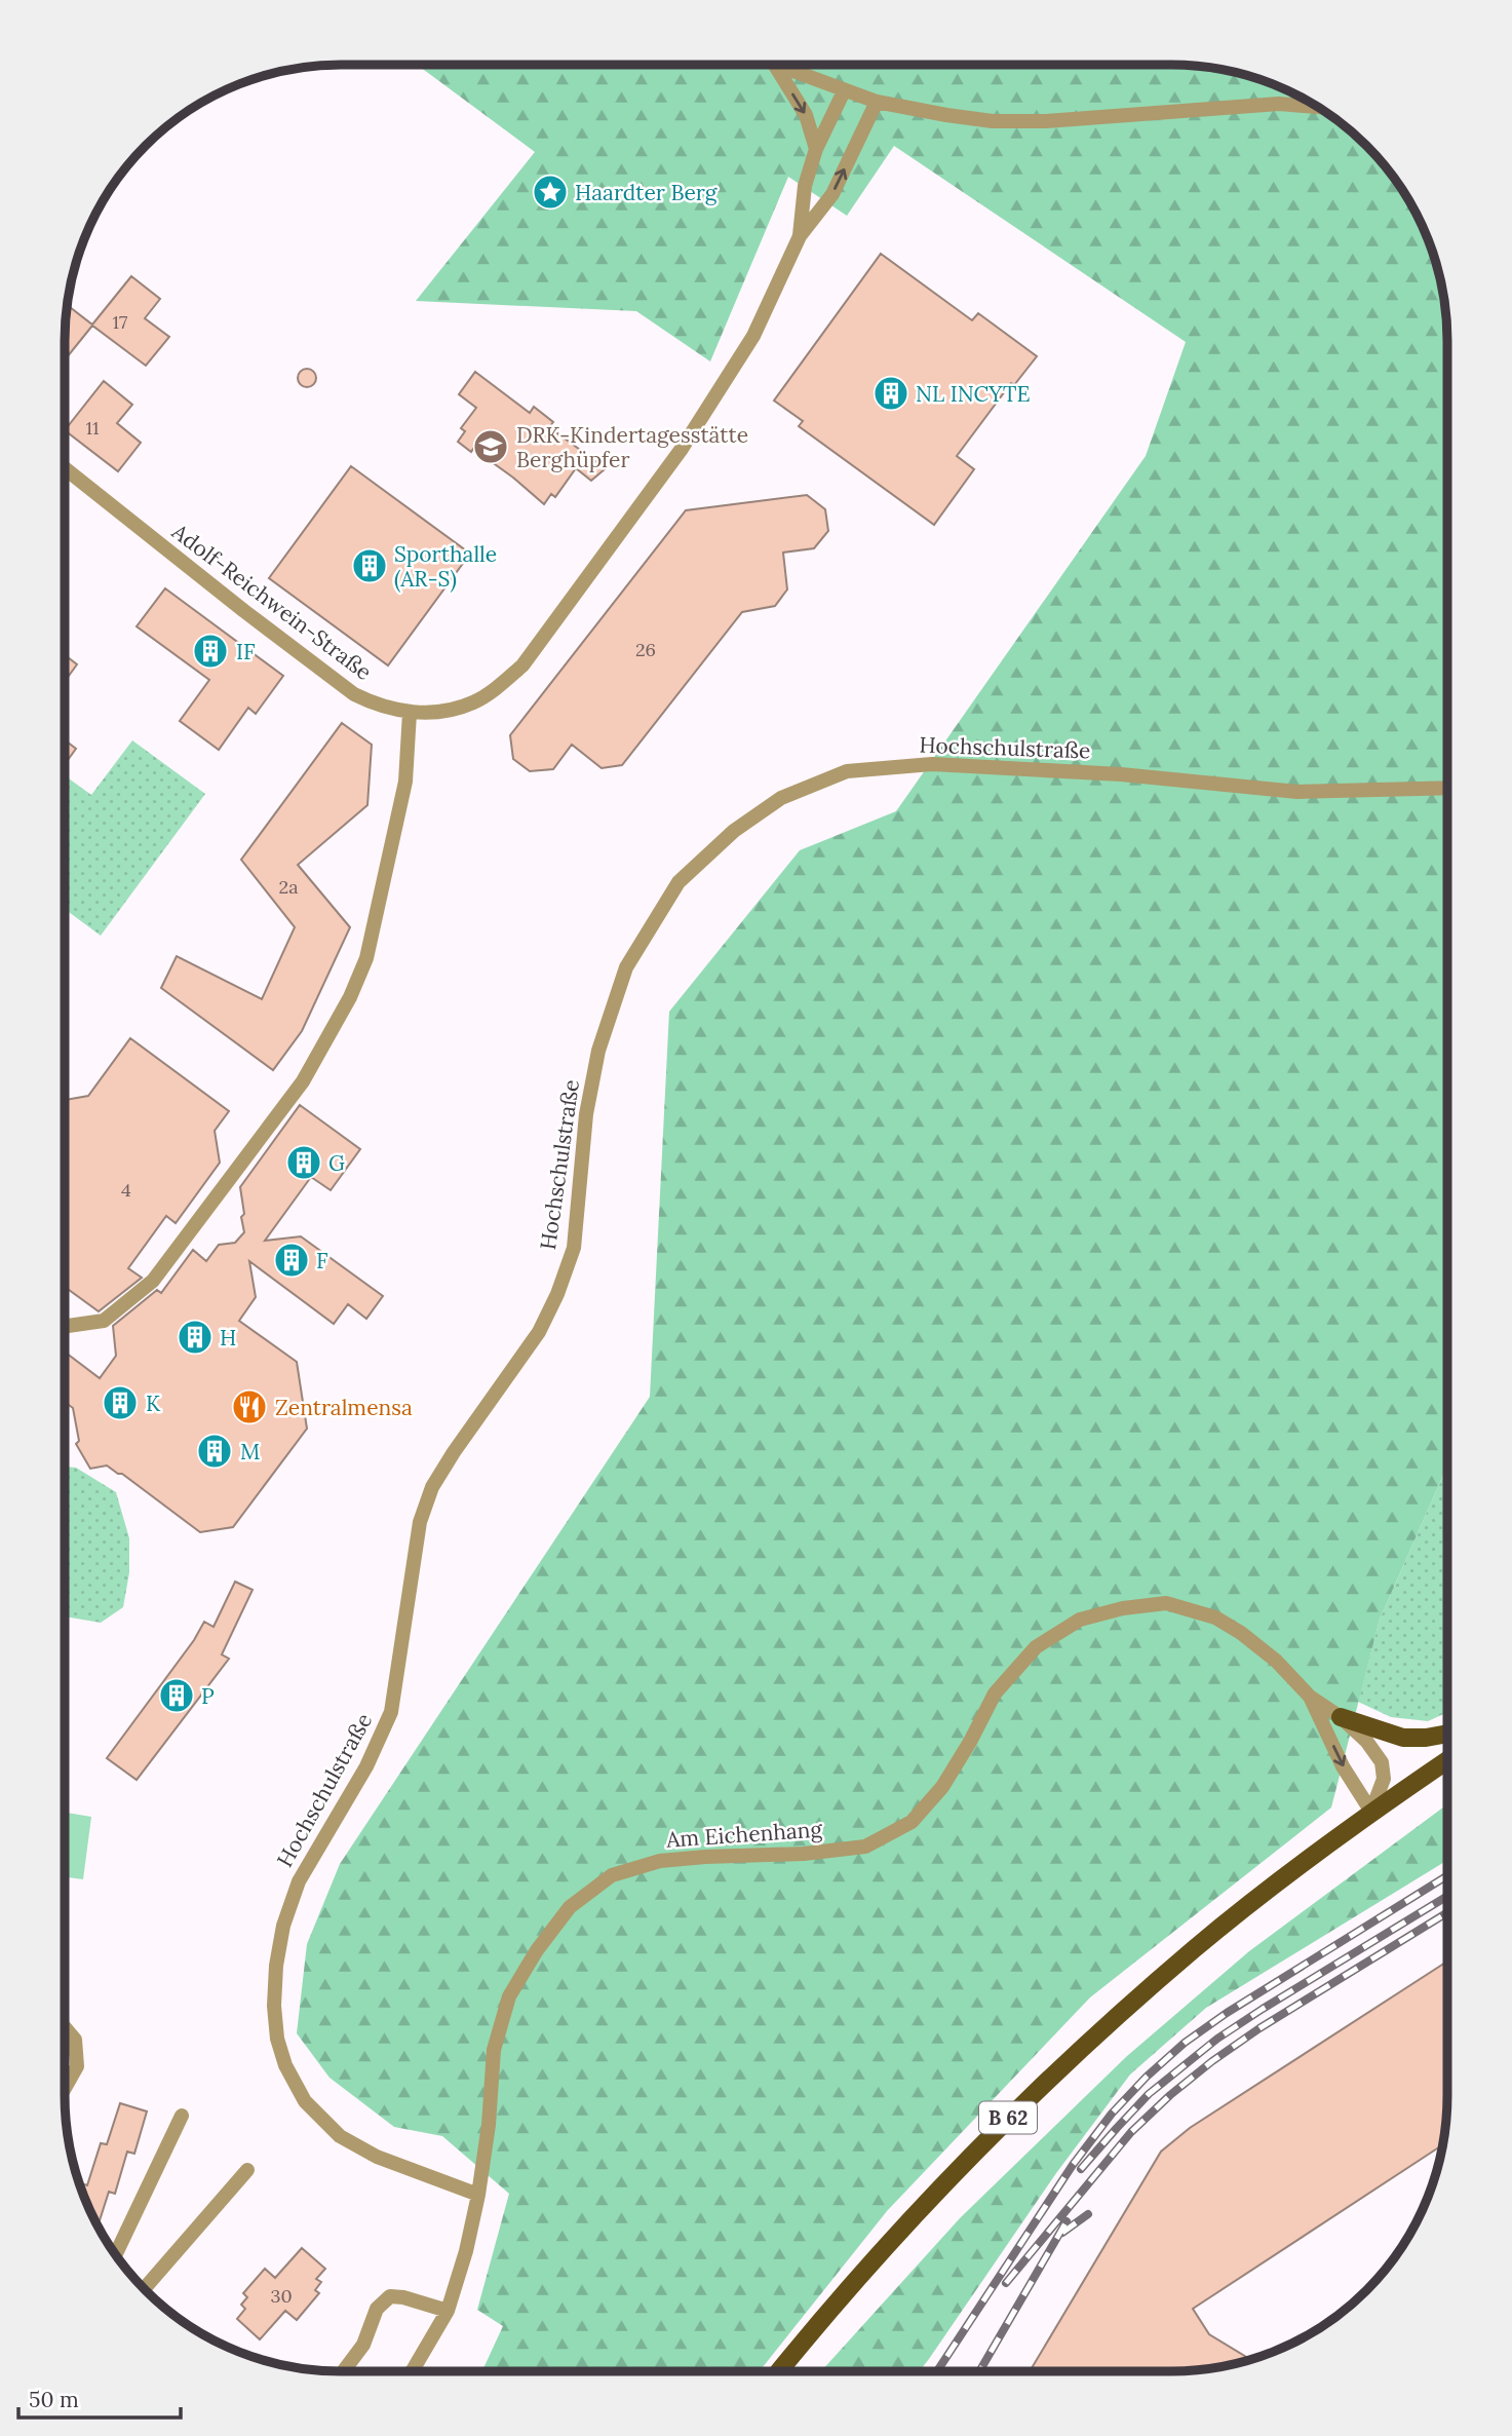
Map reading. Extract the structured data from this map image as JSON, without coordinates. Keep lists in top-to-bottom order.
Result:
{
  "streets": {
    "main road": ["B 62"],
    "street": ["Adolf-Reichwein-Straße", "Hochschulstraße", "Am Eichenhang"]
  },
  "crossings": [
    ["Hochschulstraße", "Am Eichenhang"],
    ["Am Eichenhang", "B 62"]
  ],
  "places": {
    "place": ["Haardter Berg"],
    "building": [
      "NL INCYTE",
      "Sporthalle (AR-S)",
      "IF",
      "G",
      "F",
      "H",
      "K",
      "M",
      "P"
    ],
    "school or university": ["DRK-Kindertagesstätte Berghüpfer"],
    "restaurant": ["Zentralmensa"]
  },
  "house_numbers": [
    "17",
    "11",
    "26",
    "2a",
    "4",
    "30"
  ],
  "scale_bar": "50 m"
}
